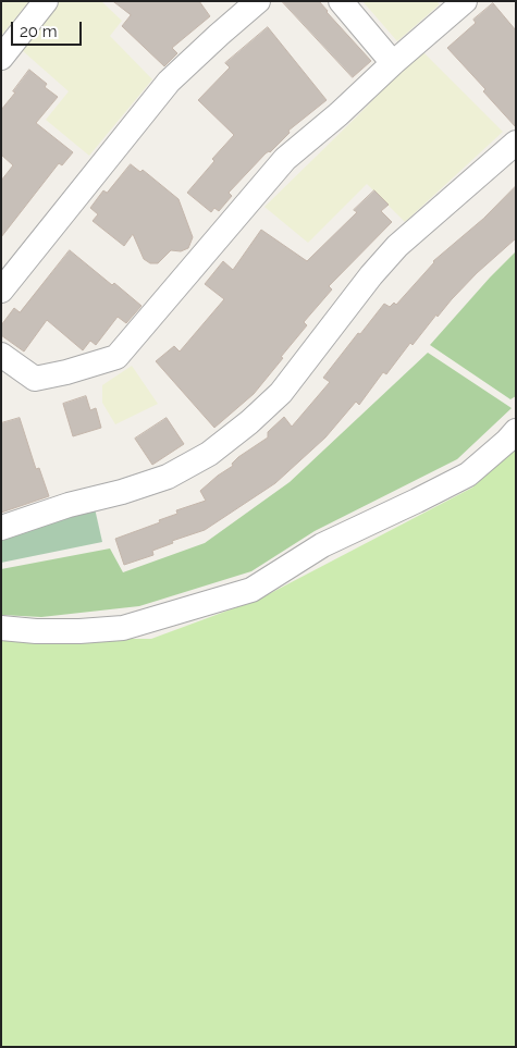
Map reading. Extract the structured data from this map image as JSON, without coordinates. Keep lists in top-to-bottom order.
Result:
{
  "scale_bar": "20 m"
}
